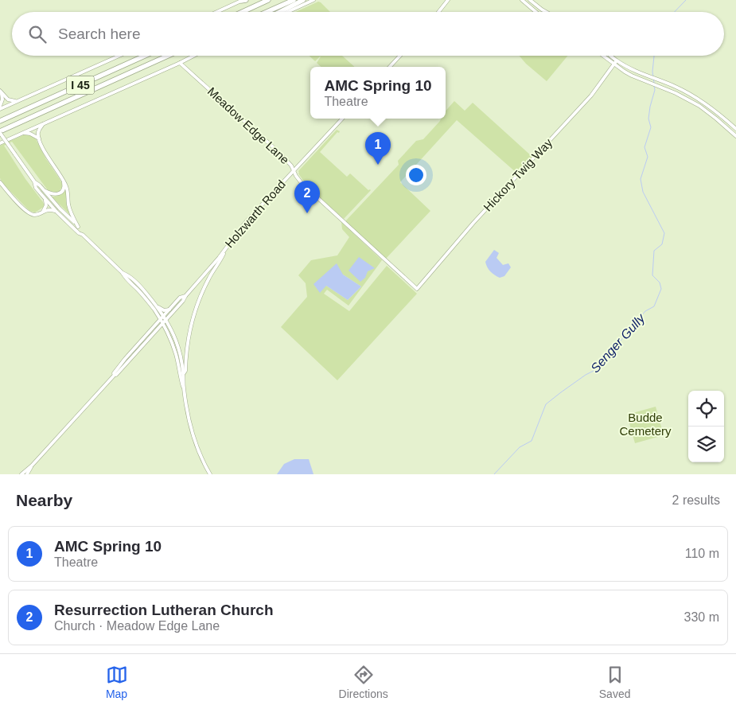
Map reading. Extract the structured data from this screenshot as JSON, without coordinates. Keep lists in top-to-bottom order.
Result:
{
  "streets": {
    "highway": ["I 45"],
    "main road": ["Meadow Edge Lane", "Hickory Twig Way", "Holzwarth Road"]
  },
  "crossings": [
    ["Meadow Edge Lane", "Hickory Twig Way"],
    ["Meadow Edge Lane", "Holzwarth Road"]
  ],
  "water": ["Senger Gully"],
  "parks": ["Budde Cemetery"],
  "page": {
    "search": "Search here",
    "popup": ["AMC Spring 10", "Theatre"],
    "pins": ["1", "2"],
    "heading": ["Nearby", "2 results"],
    "list": [
      {
        "mark": "1",
        "name": "AMC Spring 10",
        "note": "Theatre",
        "value": "110 m"
      },
      {
        "mark": "2",
        "name": "Resurrection Lutheran Church",
        "note": "Church · Meadow Edge Lane",
        "value": "330 m"
      }
    ],
    "nav": ["Map", "Directions", "Saved"]
  }
}
